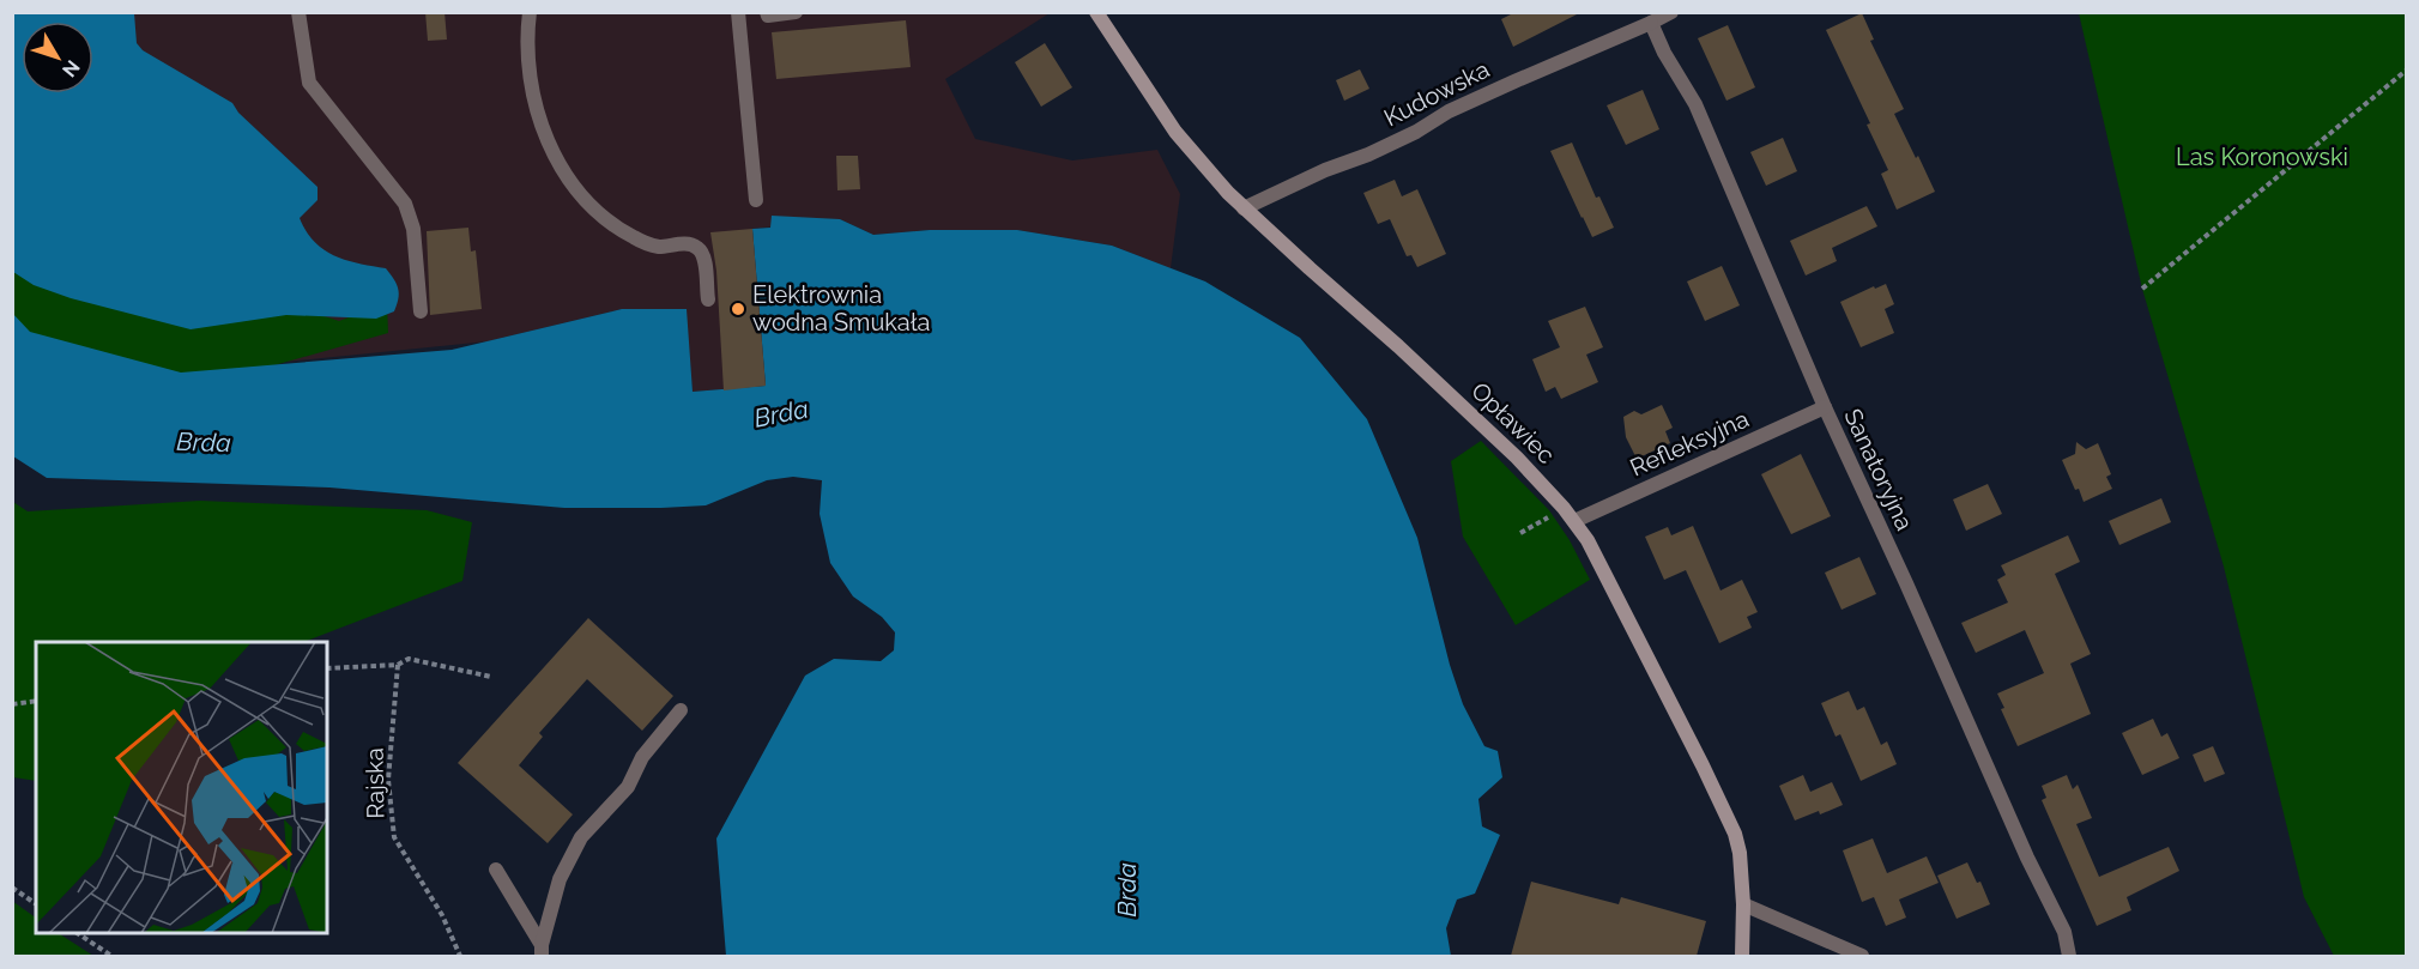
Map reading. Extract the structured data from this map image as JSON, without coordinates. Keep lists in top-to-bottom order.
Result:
{
  "streets": {
    "street": [
      "Kudowska",
      "Opławiec",
      "Refleksyjna",
      "Sanatoryjna"
    ],
    "path": ["Rajska"]
  },
  "crossings": [
    ["Kudowska", "Opławiec"],
    ["Kudowska", "Sanatoryjna"],
    ["Opławiec", "Refleksyjna"],
    ["Refleksyjna", "Sanatoryjna"]
  ],
  "water": ["Brda"],
  "parks": ["Las Koronowski"],
  "places": ["Elektrownia wodna Smukała"],
  "north": "bottom right"
}
